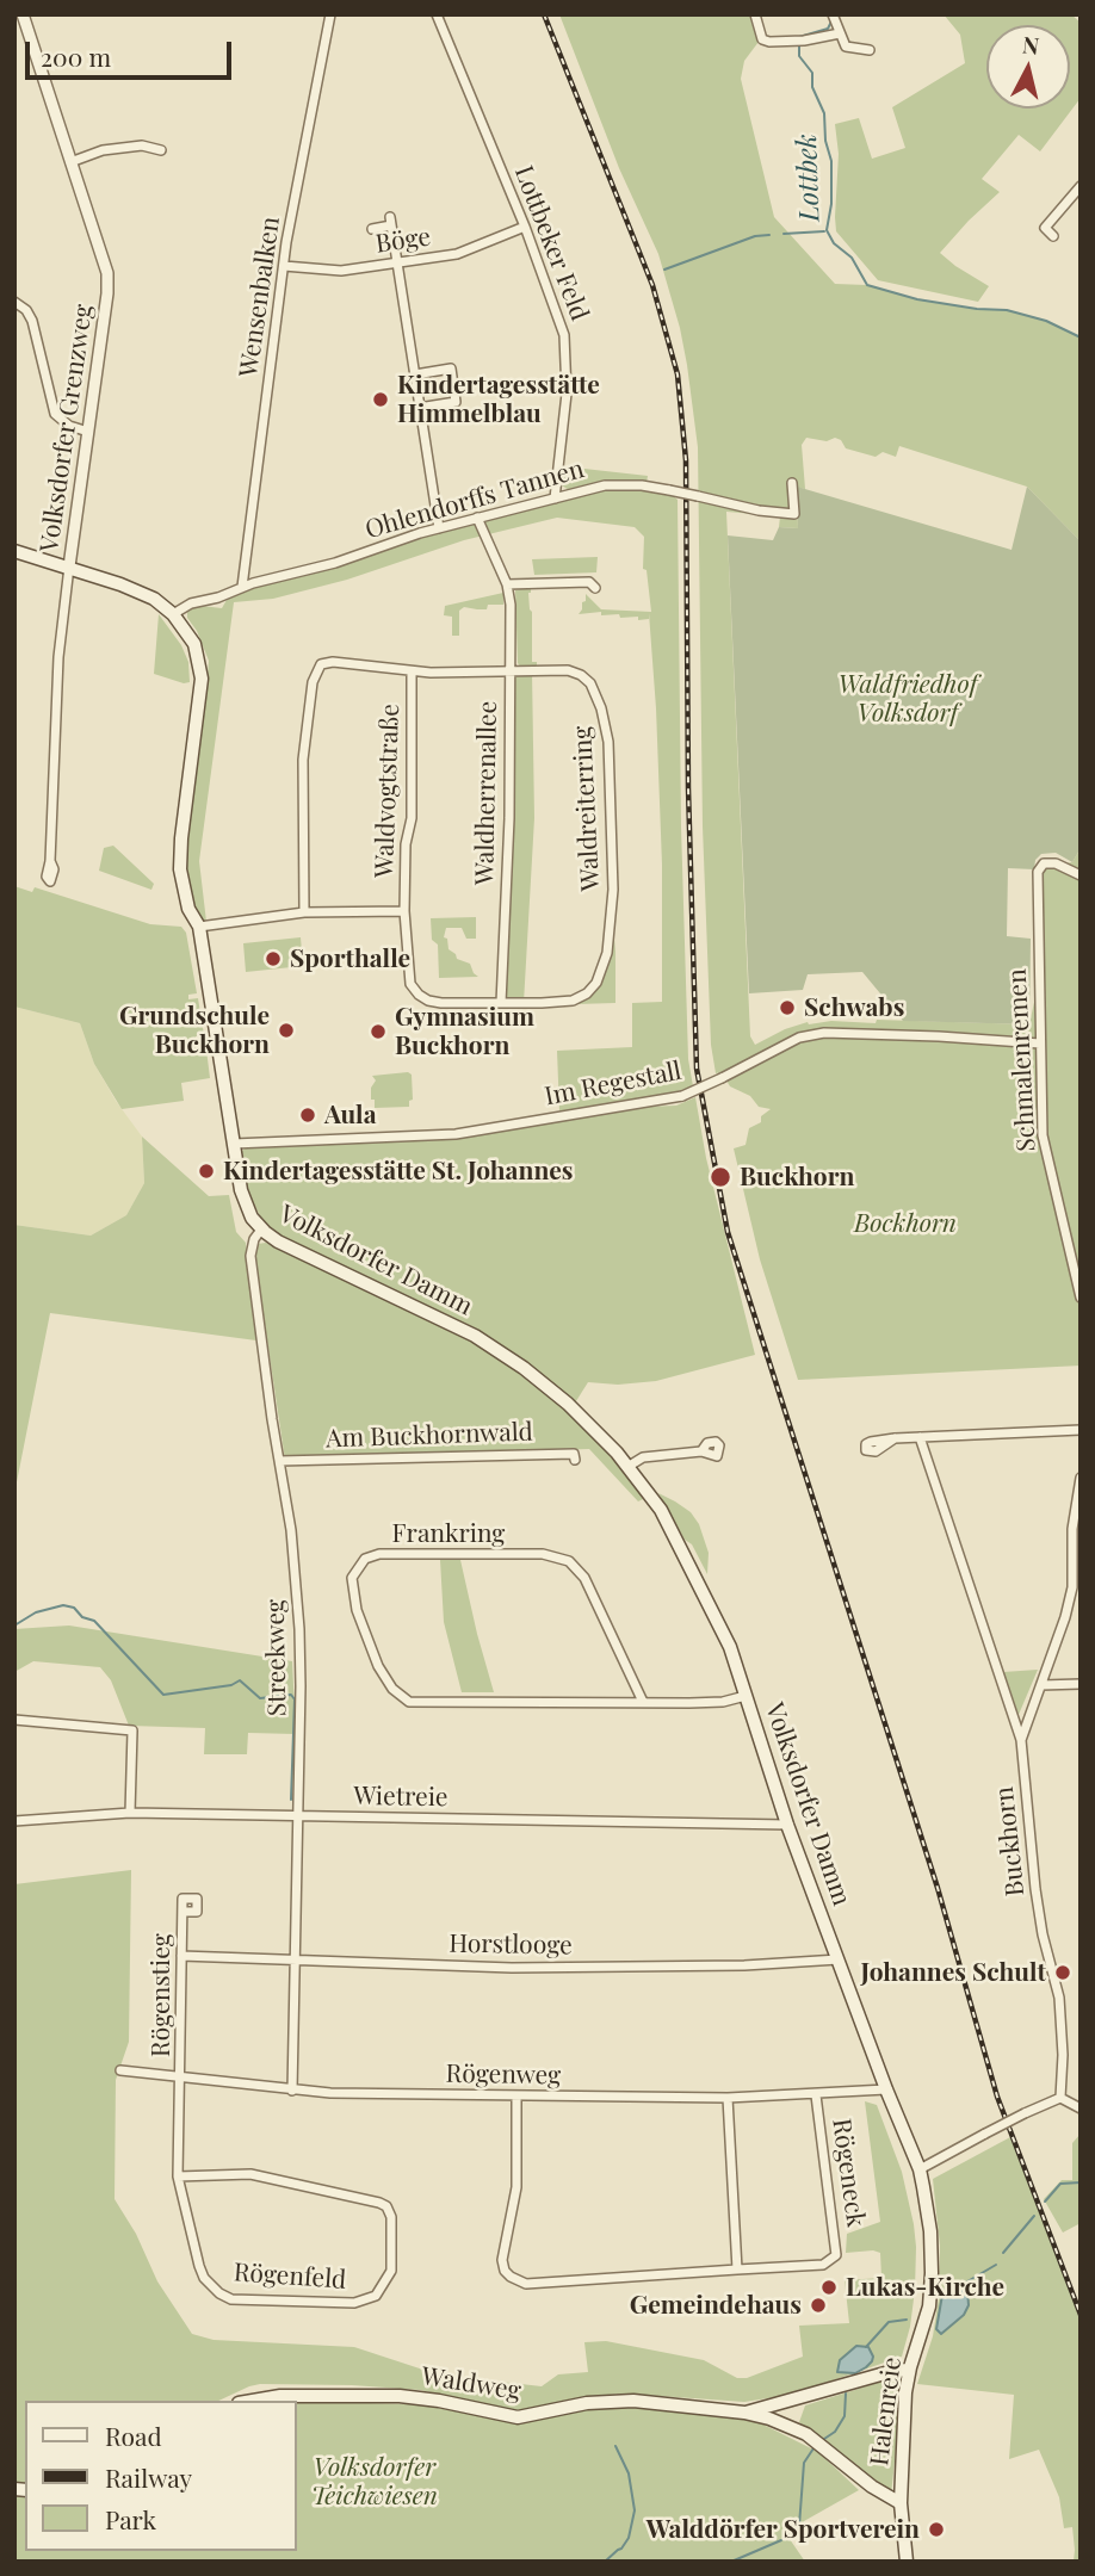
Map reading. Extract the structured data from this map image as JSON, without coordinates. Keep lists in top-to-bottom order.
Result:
{
  "streets": {
    "main road": ["Volksdorfer Damm", "Waldweg", "Halenreie"],
    "street": [
      "Böge",
      "Lottbeker Feld",
      "Wensenbalken",
      "Volksdorfer Grenzweg",
      "Ohlendorffs Tannen",
      "Waldvogtstraße",
      "Waldherrenallee",
      "Waldreiterring",
      "Schmalenremen",
      "Im Regestall",
      "Am Buckhornwald",
      "Frankring",
      "Streekweg",
      "Wietreie",
      "Buckhorn",
      "Horstlooge",
      "Rögenstieg",
      "Rögenweg",
      "Rögeneck",
      "Rögenfeld"
    ]
  },
  "crossings": [
    ["Böge", "Lottbeker Feld"],
    ["Böge", "Wensenbalken"],
    ["Lottbeker Feld", "Ohlendorffs Tannen"],
    ["Wensenbalken", "Ohlendorffs Tannen"],
    ["Volksdorfer Grenzweg", "Volksdorfer Damm"],
    ["Ohlendorffs Tannen", "Waldherrenallee"],
    ["Ohlendorffs Tannen", "Volksdorfer Damm"],
    ["Waldvogtstraße", "Waldreiterring"],
    ["Waldherrenallee", "Waldreiterring"],
    ["Schmalenremen", "Im Regestall"],
    ["Im Regestall", "Volksdorfer Damm"],
    ["Volksdorfer Damm", "Frankring"],
    ["Volksdorfer Damm", "Streekweg"],
    ["Volksdorfer Damm", "Wietreie"],
    ["Volksdorfer Damm", "Horstlooge"],
    ["Volksdorfer Damm", "Rögenweg"],
    ["Volksdorfer Damm", "Halenreie"],
    ["Am Buckhornwald", "Streekweg"],
    ["Streekweg", "Wietreie"],
    ["Streekweg", "Horstlooge"],
    ["Streekweg", "Rögenweg"],
    ["Horstlooge", "Rögenstieg"],
    ["Rögenstieg", "Rögenweg"],
    ["Rögenstieg", "Rögenfeld"],
    ["Rögenweg", "Rögeneck"],
    ["Rögenweg", "Rögenfeld"],
    ["Waldweg", "Halenreie"]
  ],
  "water": ["Lottbek"],
  "parks": ["Waldfriedhof Volksdorf", "Bockhorn", "Volksdorfer Teichwiesen"],
  "places": [
    "Kindertagesstätte Himmelblau",
    "Sporthalle",
    "Schwabs",
    "Grundschule Buckhorn",
    "Gymnasium Buckhorn",
    "Aula",
    "Kindertagesstätte St. Johannes",
    "Buckhorn",
    "Johannes Schult",
    "Lukas-Kirche",
    "Gemeindehaus",
    "Walddörfer Sportverein"
  ],
  "legend": ["Road", "Railway", "Park"],
  "scale_bar": "200 m",
  "north": "top"
}
